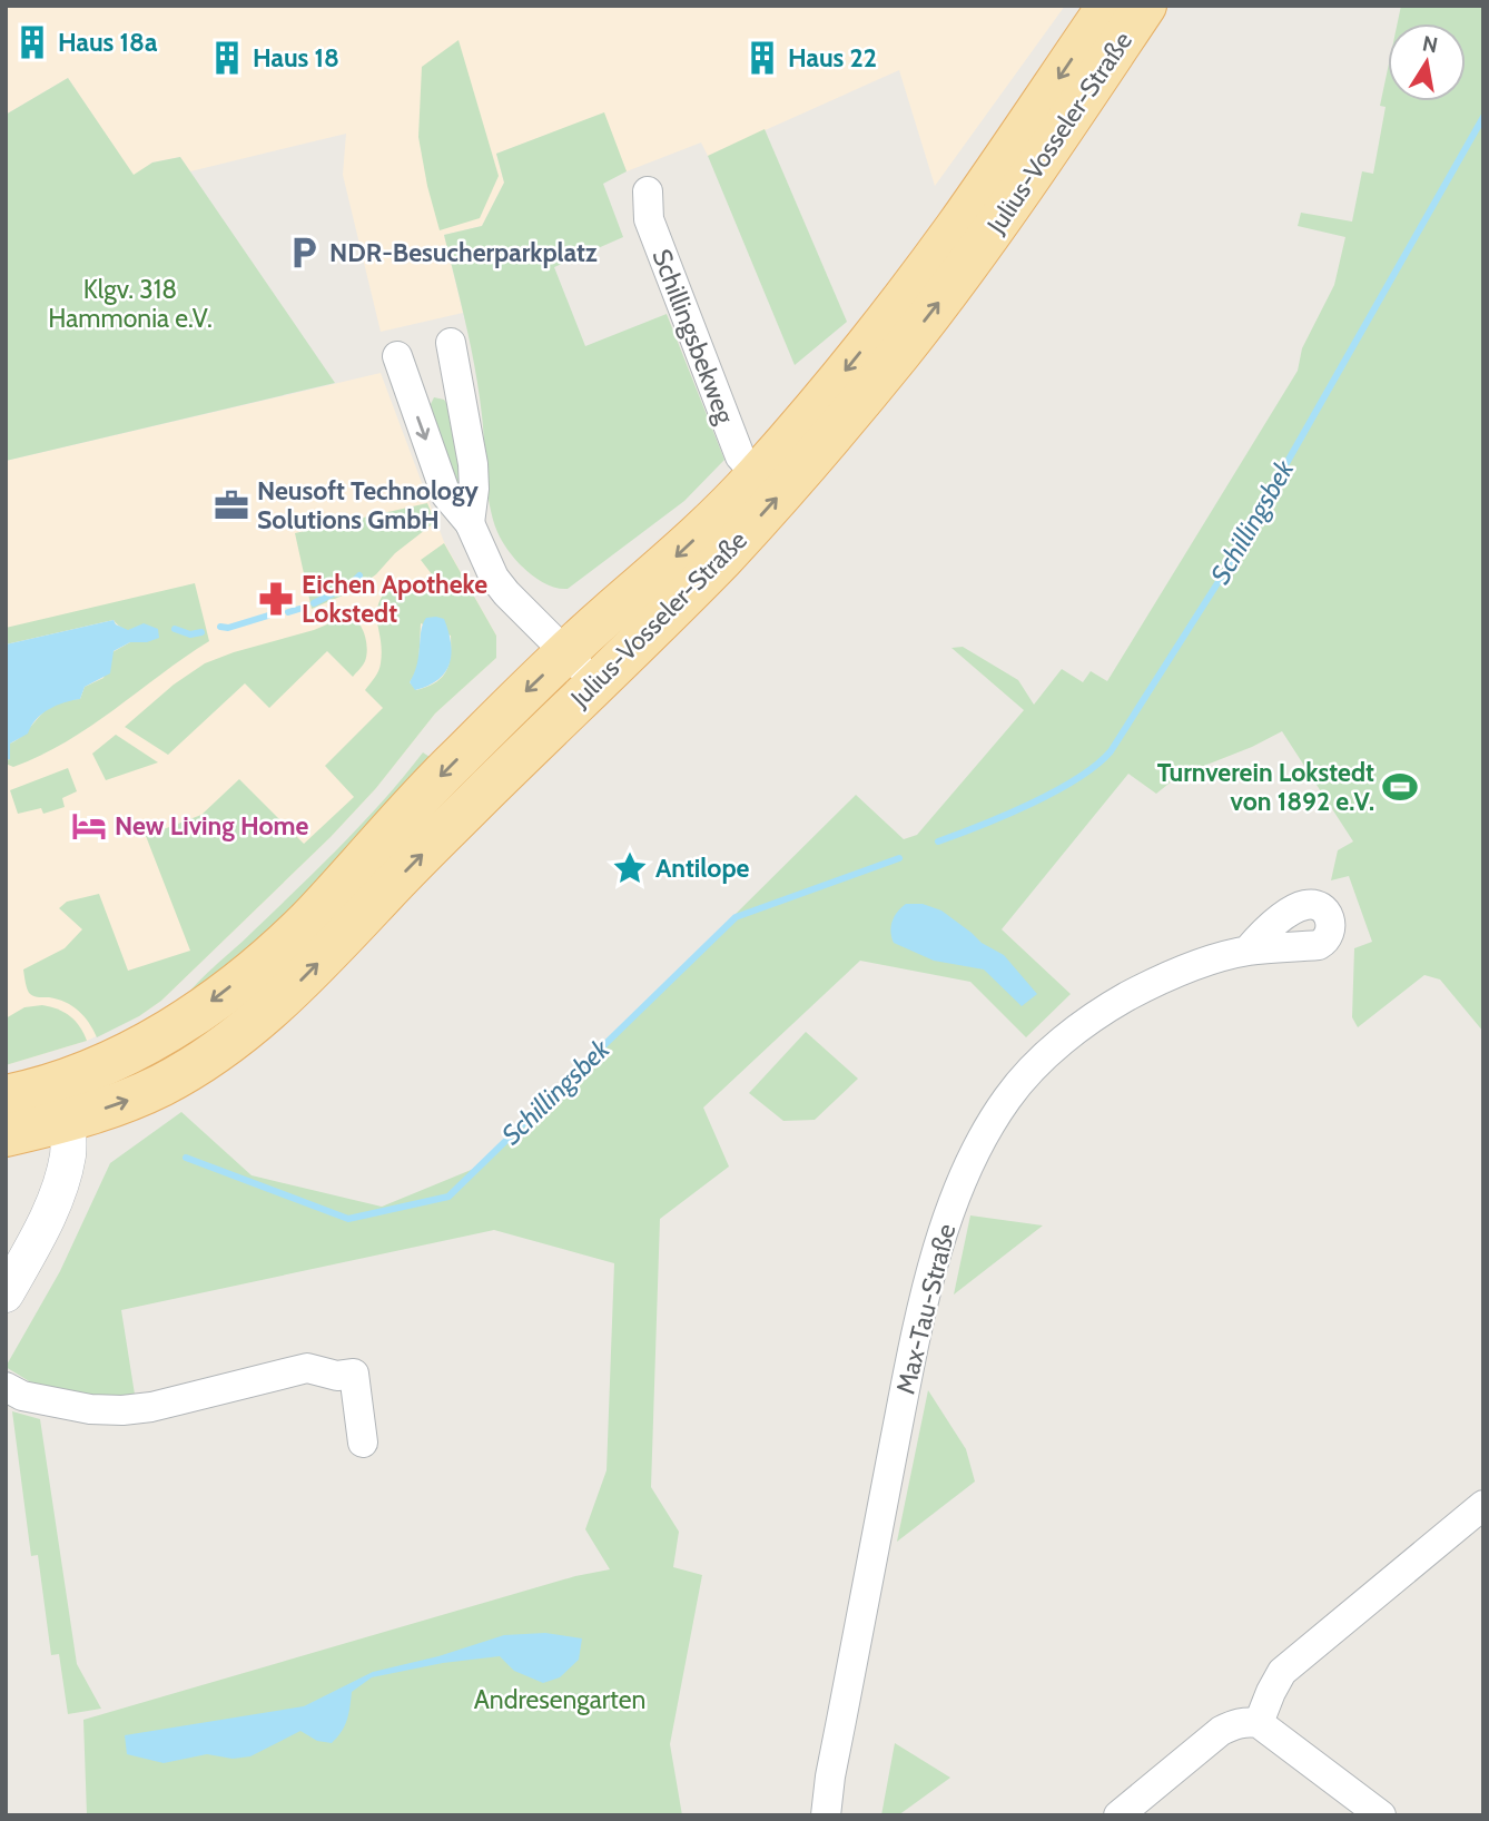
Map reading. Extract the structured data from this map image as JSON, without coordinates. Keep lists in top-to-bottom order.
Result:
{
  "streets": {
    "main road": ["Julius-Vosseler-Straße"],
    "street": ["Schillingsbekweg", "Max-Tau-Straße"]
  },
  "crossings": [
    ["Julius-Vosseler-Straße", "Schillingsbekweg"]
  ],
  "water": ["Schillingsbek"],
  "parks": ["Klgv. 318 Hammonia e.V.", "Andresengarten"],
  "places": {
    "building": ["Haus 18a", "Haus 18", "Haus 22"],
    "parking": ["NDR-Besucherparkplatz"],
    "office": ["Neusoft Technology Solutions GmbH"],
    "pharmacy": ["Eichen Apotheke Lokstedt"],
    "sports": ["Turnverein Lokstedt von 1892 e.V."],
    "hotel": ["New Living Home"],
    "place": ["Antilope"]
  },
  "north": "top"
}
